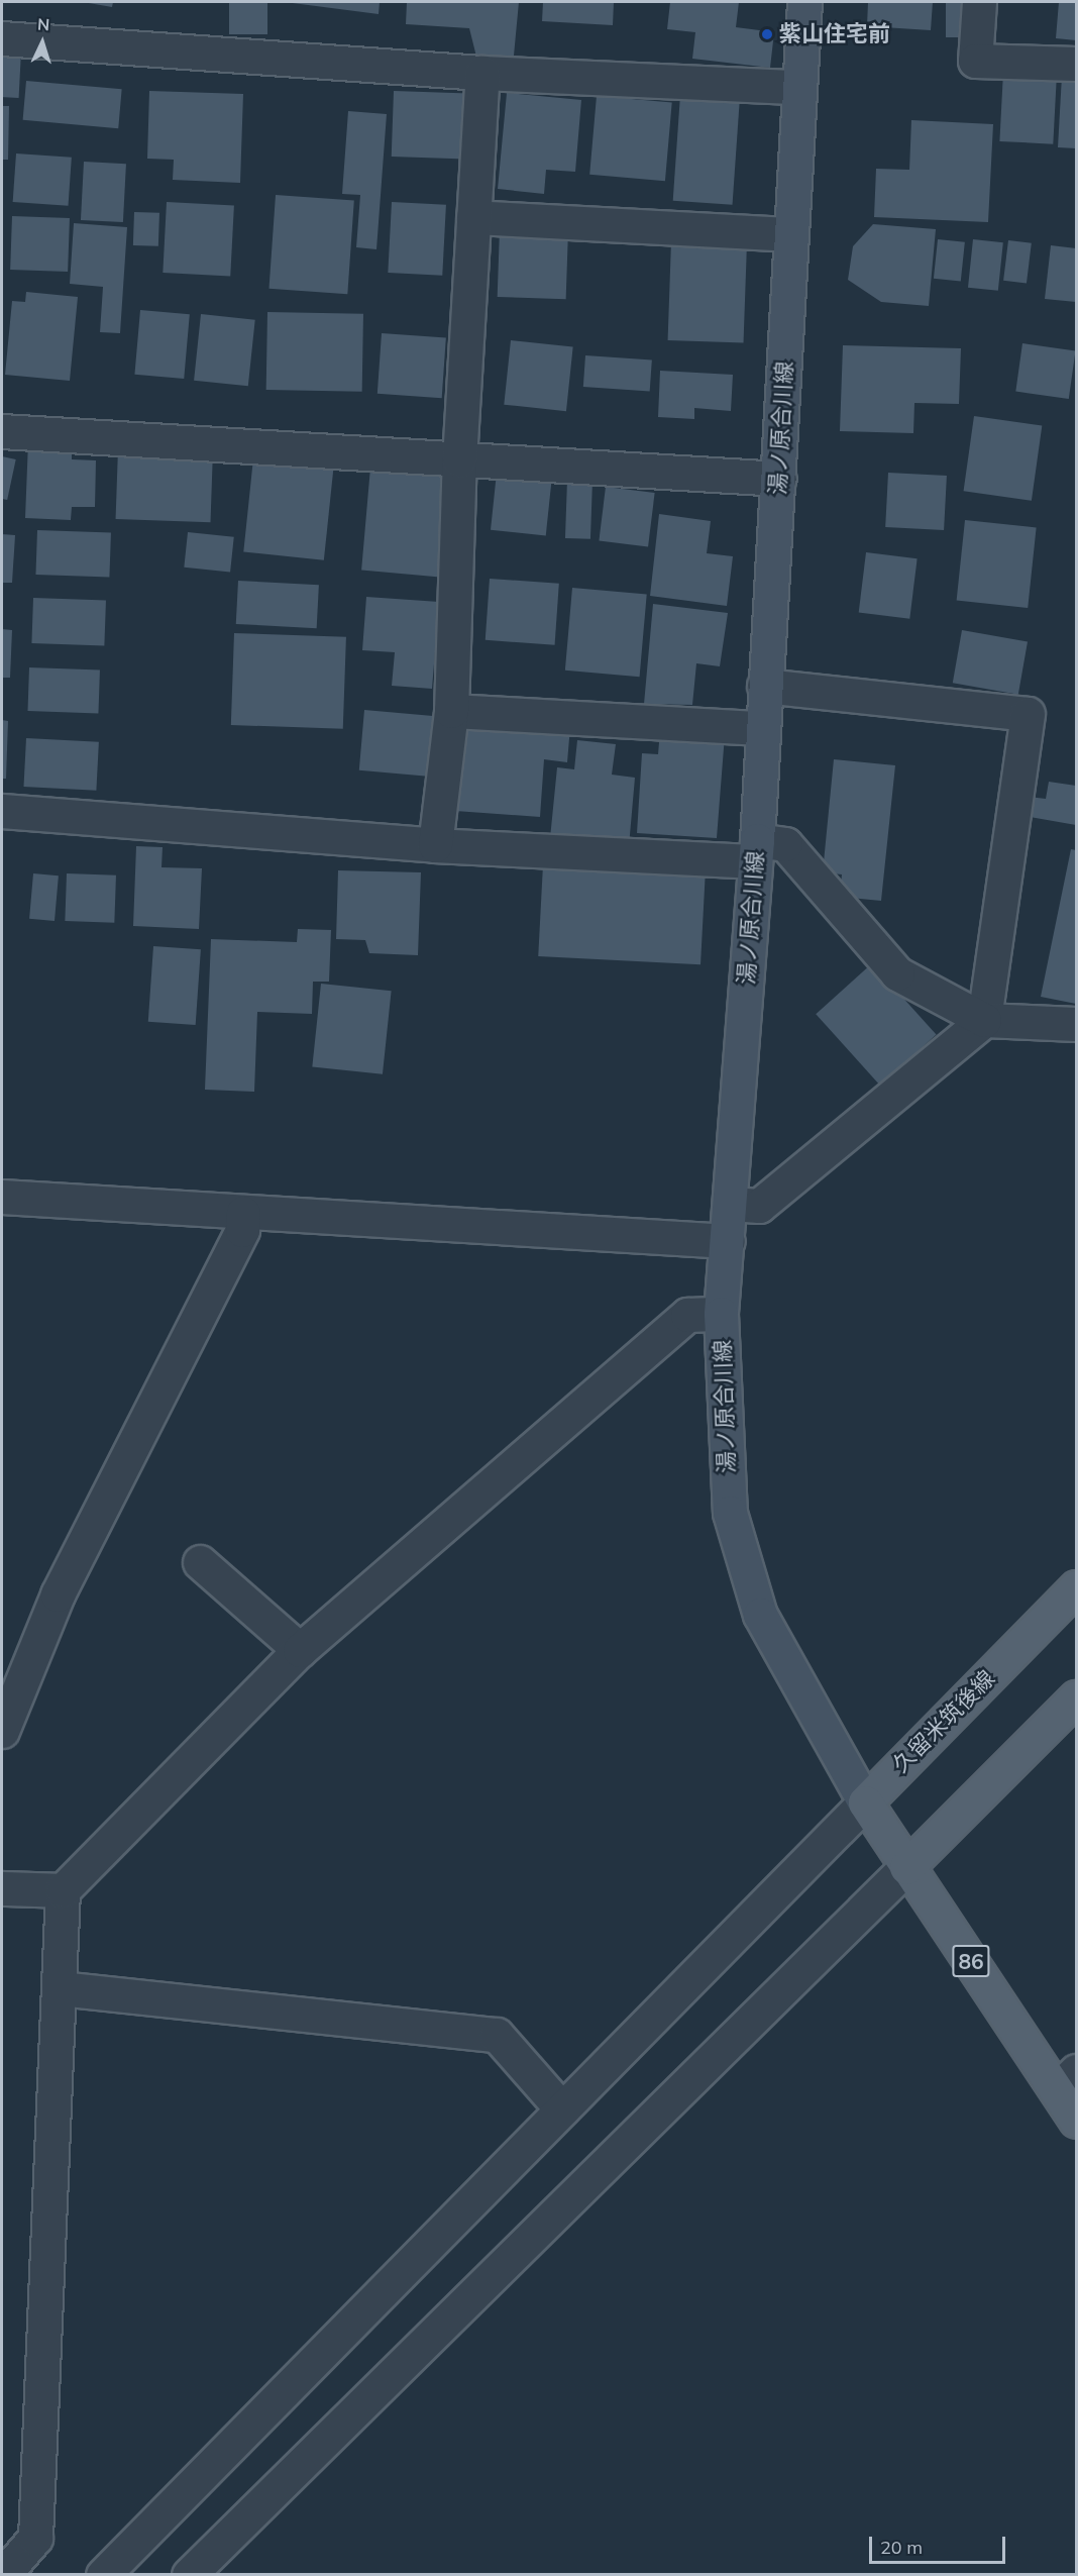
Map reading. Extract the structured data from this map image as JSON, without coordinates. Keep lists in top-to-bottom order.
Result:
{
  "streets": {
    "main road": ["湯ノ原合川線", "久留米筑後線", "86"]
  },
  "crossings": [
    ["湯ノ原合川線", "久留米筑後線"],
    ["湯ノ原合川線", "86"],
    ["久留米筑後線", "86"]
  ],
  "places": ["紫山住宅前"],
  "scale_bar": "20 m",
  "north": "top"
}
